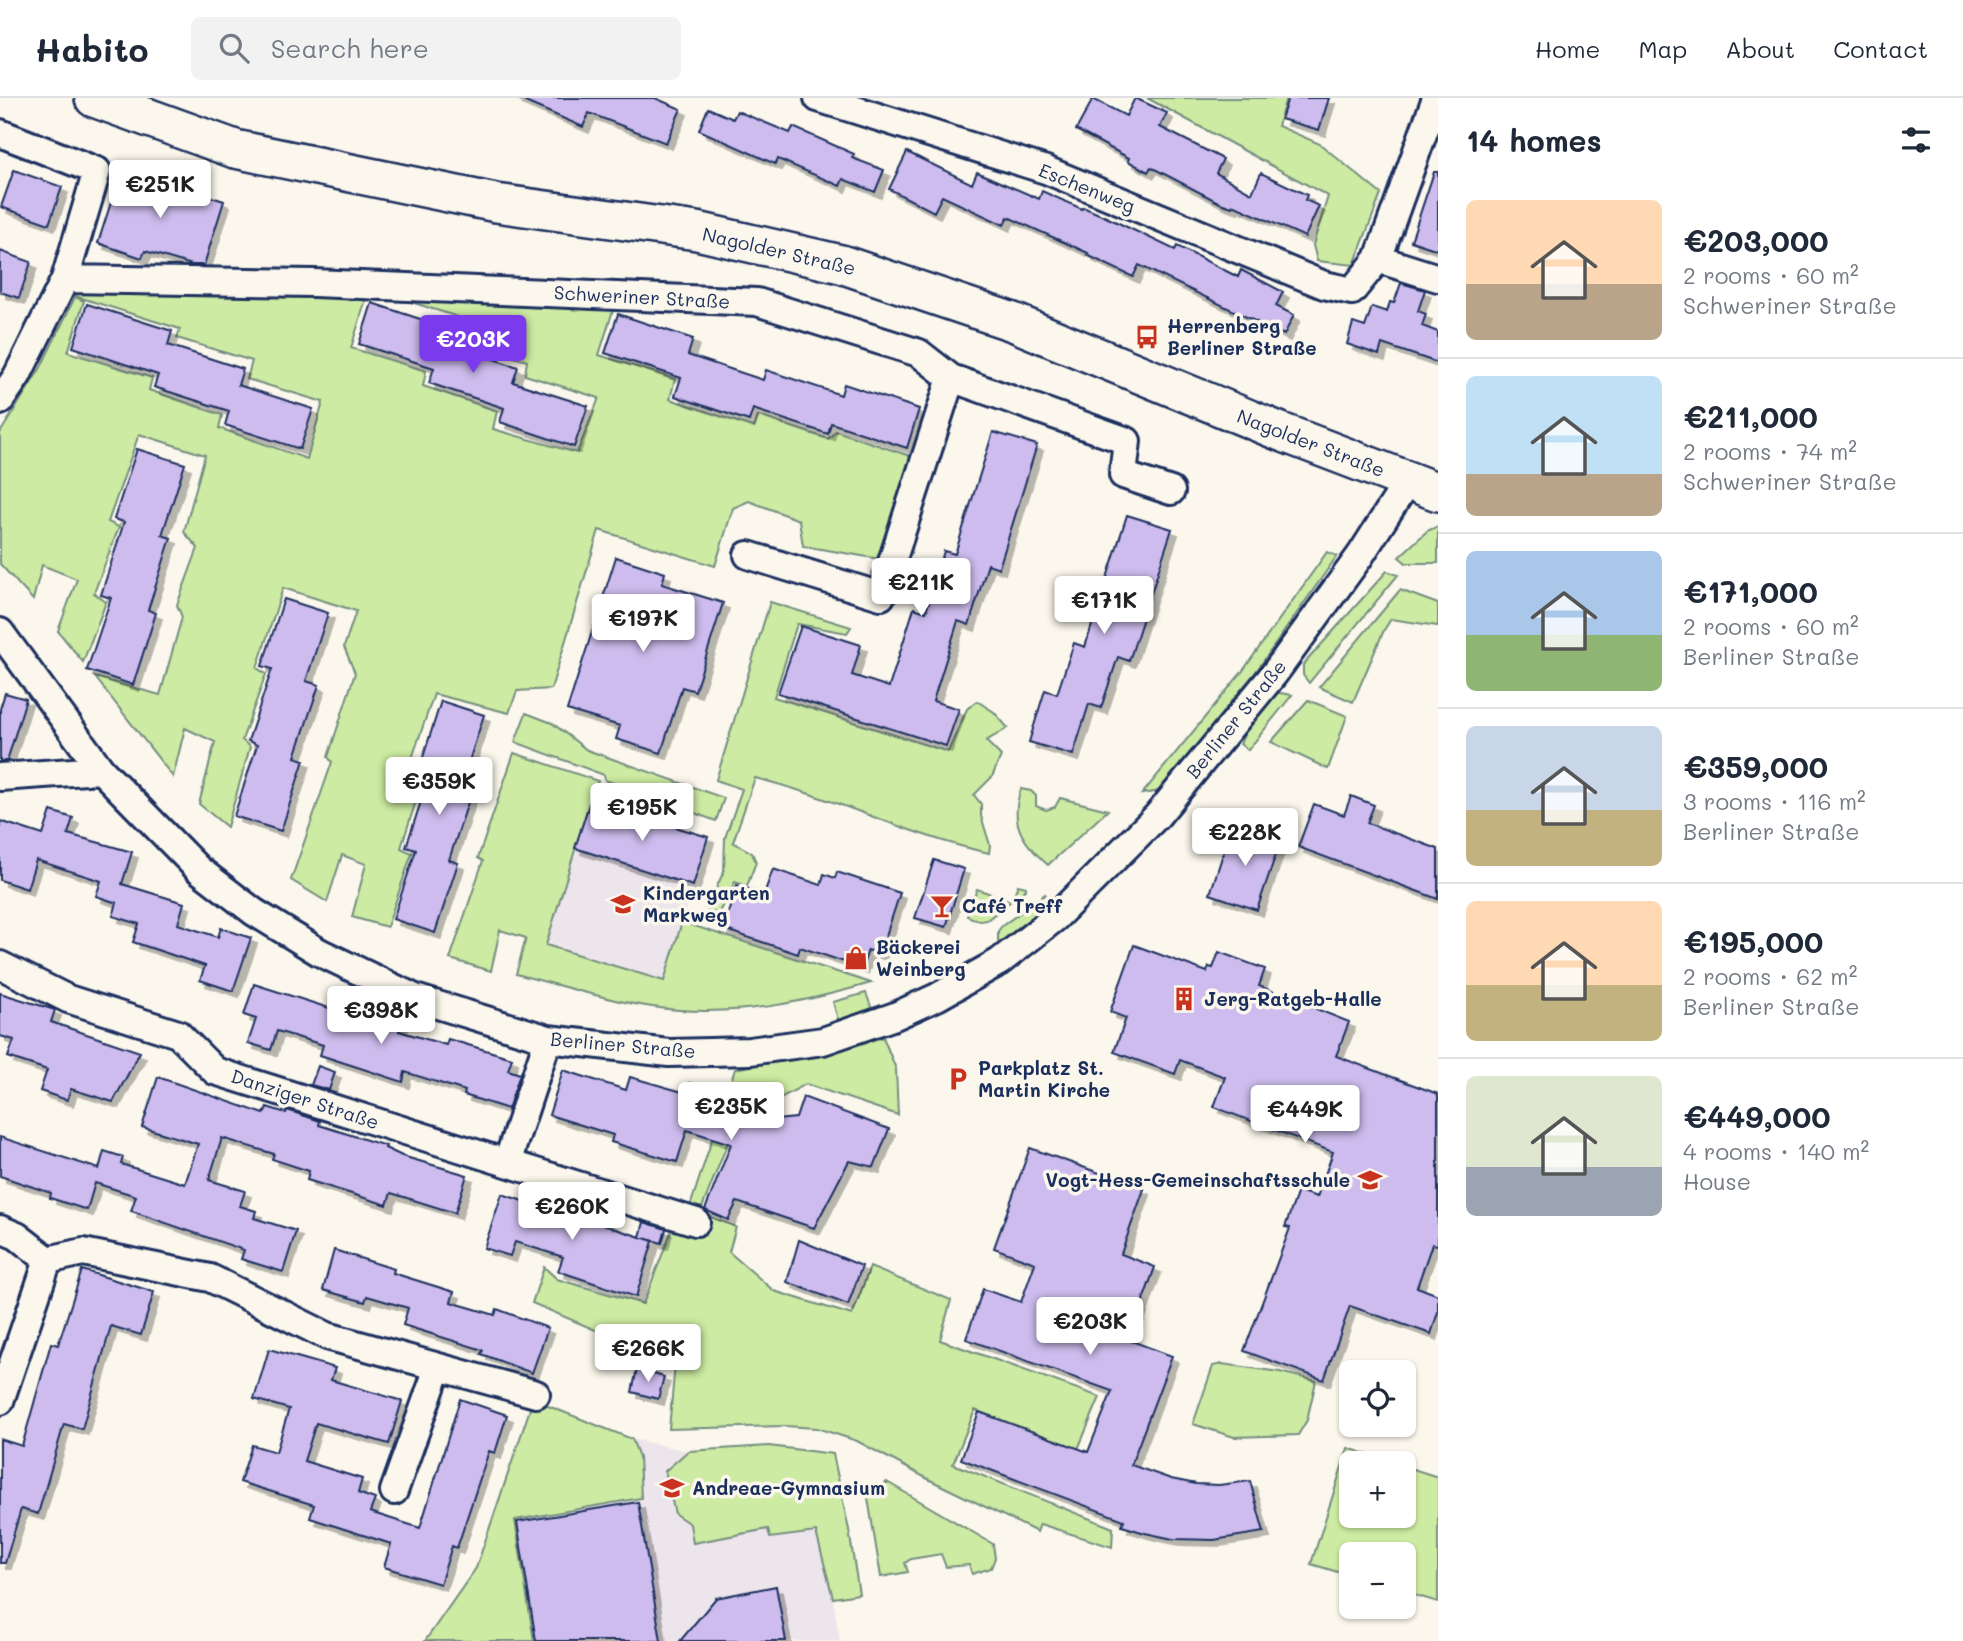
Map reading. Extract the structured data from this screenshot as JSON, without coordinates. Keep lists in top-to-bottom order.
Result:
{
  "streets": {
    "main road": ["Nagolder Straße"],
    "street": [
      "Eschenweg",
      "Schweriner Straße",
      "Berliner Straße",
      "Danziger Straße"
    ]
  },
  "crossings": [
    ["Nagolder Straße", "Berliner Straße"]
  ],
  "places": {
    "bus stop": ["Herrenberg Berliner Straße"],
    "school or university": ["Kindergarten Markweg", "Vogt-Hess-Gemeinschaftsschule", "Andreae-Gymnasium"],
    "bar": ["Café Treff"],
    "shop": ["Bäckerei Weinberg"],
    "building": ["Jerg-Ratgeb-Halle"],
    "parking": ["Parkplatz St. Martin Kirche"]
  },
  "page": {
    "header": "Habito",
    "search": "Search here",
    "nav": [
      "Home",
      "Map",
      "About",
      "Contact"
    ],
    "heading": "14 homes",
    "price": [
      "€251K",
      "€203K",
      "€211K",
      "€171K",
      "€197K",
      "€359K",
      "€195K",
      "€228K",
      "€398K",
      "€235K",
      "€449K",
      "€260K",
      "€203K",
      "€266K"
    ],
    "list": [
      {
        "name": "€203,000",
        "note": "2 rooms · 60 m² · Schweriner Straße"
      },
      {
        "name": "€211,000",
        "note": "2 rooms · 74 m² · Schweriner Straße"
      },
      {
        "name": "€171,000",
        "note": "2 rooms · 60 m² · Berliner Straße"
      },
      {
        "name": "€359,000",
        "note": "3 rooms · 116 m² · Berliner Straße"
      },
      {
        "name": "€195,000",
        "note": "2 rooms · 62 m² · Berliner Straße"
      },
      {
        "name": "€449,000",
        "note": "4 rooms · 140 m² · House"
      }
    ],
    "map_buttons": ["+", "−"]
  }
}
